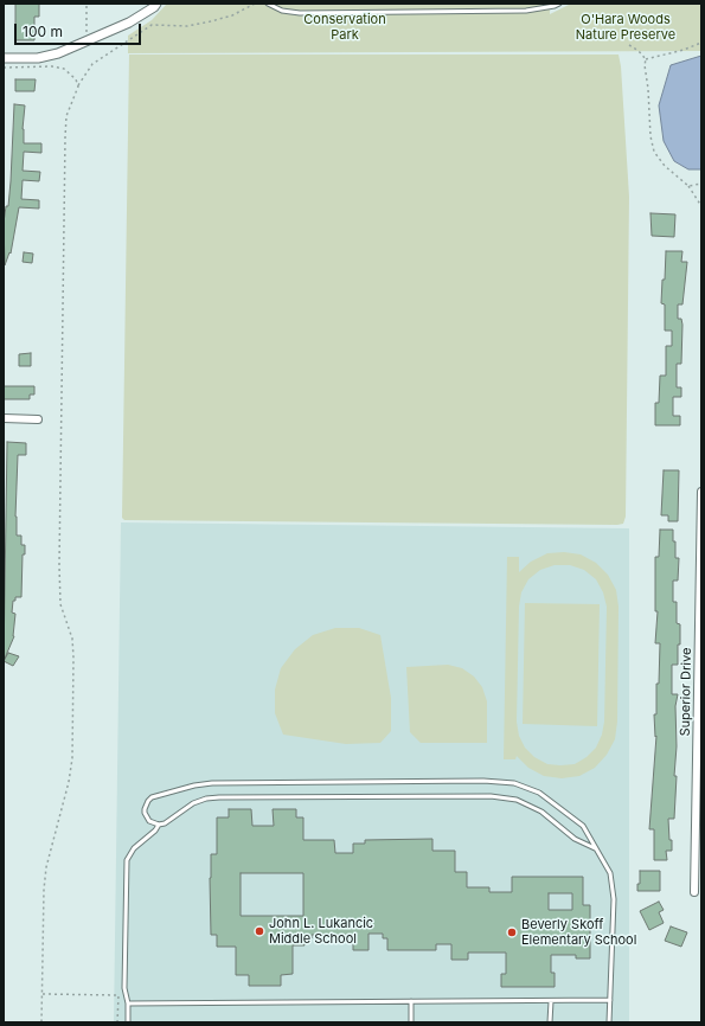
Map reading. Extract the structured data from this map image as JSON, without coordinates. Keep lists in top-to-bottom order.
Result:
{
  "streets": {
    "street": ["Superior Drive"]
  },
  "parks": ["Conservation Park", "O'Hara Woods Nature Preserve"],
  "places": ["John L. Lukancic Middle School", "Beverly Skoff Elementary School"],
  "scale_bar": "100 m"
}
